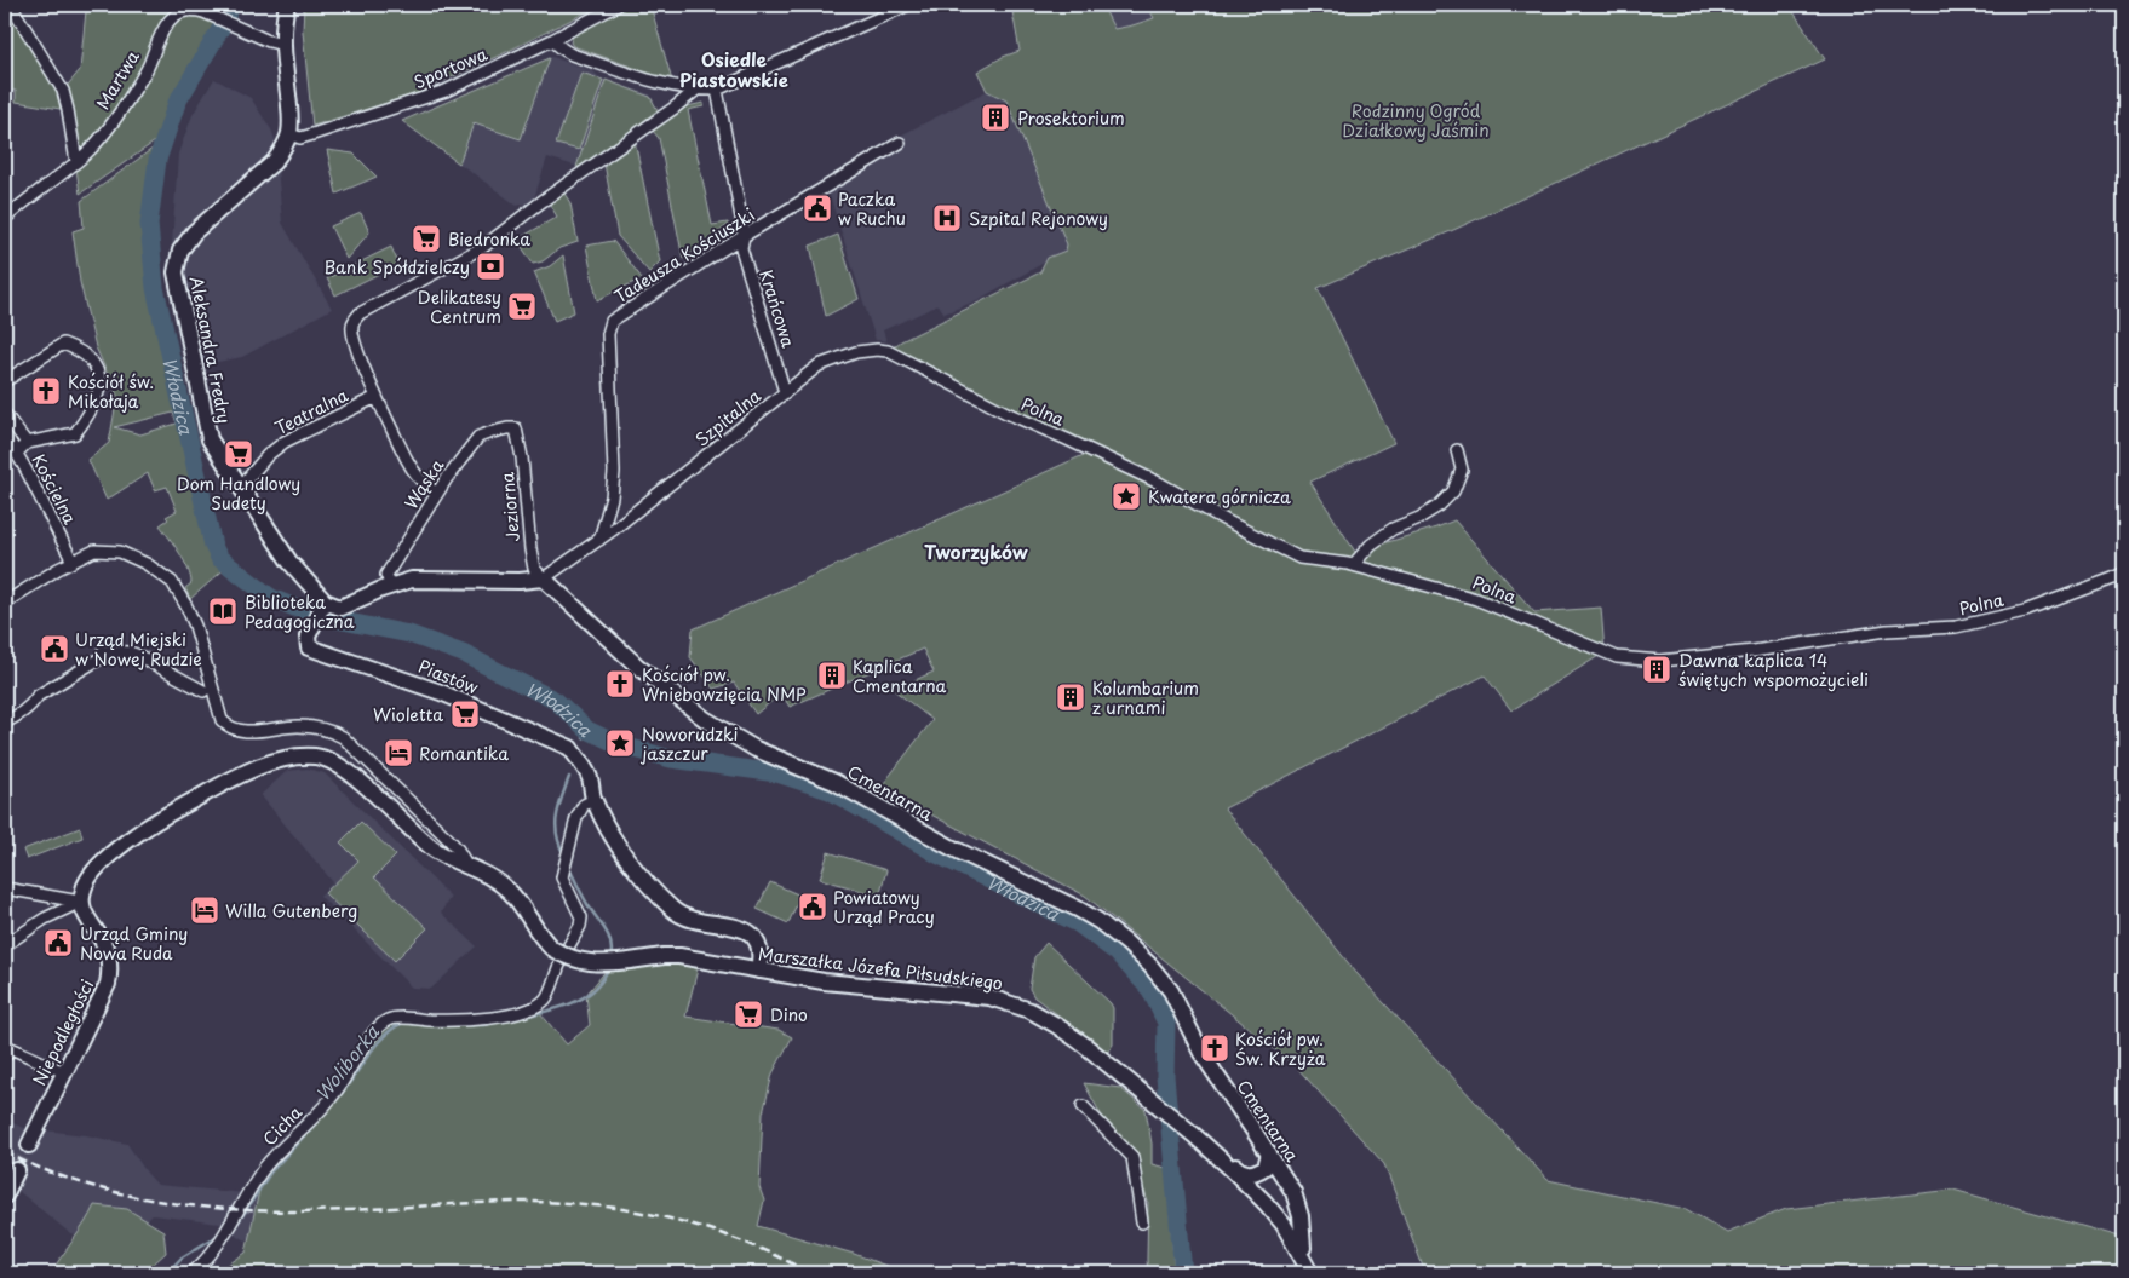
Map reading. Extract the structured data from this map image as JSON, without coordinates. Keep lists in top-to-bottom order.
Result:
{
  "streets": {
    "street": [
      "Sportowa",
      "Martwa",
      "Tadeusza Kościuszki",
      "Krańcowa",
      "Aleksandra Fredry",
      "Teatralna",
      "Polna",
      "Szpitalna",
      "Wąska",
      "Kościelna",
      "Jeziorna",
      "Piastów",
      "Cmentarna",
      "Marszałka Józefa Piłsudskiego",
      "Niepodległości",
      "Cicha"
    ]
  },
  "crossings": [
    ["Sportowa", "Aleksandra Fredry"],
    ["Martwa", "Aleksandra Fredry"],
    ["Tadeusza Kościuszki", "Krańcowa"],
    ["Tadeusza Kościuszki", "Szpitalna"],
    ["Krańcowa", "Szpitalna"],
    ["Aleksandra Fredry", "Teatralna"],
    ["Aleksandra Fredry", "Piastów"],
    ["Polna", "Szpitalna"],
    ["Wąska", "Jeziorna"],
    ["Jeziorna", "Cmentarna"],
    ["Piastów", "Cicha"],
    ["Marszałka Józefa Piłsudskiego", "Cicha"]
  ],
  "districts": ["Osiedle Piastowskie", "Tworzyków"],
  "water": ["Włodzica", "Woliborka"],
  "parks": ["Rodzinny Ogród Działkowy Jaśmin"],
  "places": {
    "building": [
      "Prosektorium",
      "Dawna kaplica 14 świętych wspomożycieli",
      "Kaplica Cmentarna",
      "Kolumbarium z urnami"
    ],
    "public building": [
      "Paczka w Ruchu",
      "Urząd Miejski w Nowej Rudzie",
      "Powiatowy Urząd Pracy",
      "Urząd Gminy Nowa Ruda"
    ],
    "hospital": ["Szpital Rejonowy"],
    "supermarket": [
      "Biedronka",
      "Delikatesy Centrum",
      "Dom Handlowy Sudety",
      "Wioletta",
      "Dino"
    ],
    "bank": ["Bank Spółdzielczy"],
    "church": ["Kościół św. Mikołaja", "Kościół pw. Wniebowzięcia NMP", "Kościół pw. Św. Krzyża"],
    "place": ["Kwatera górnicza", "Noworudzki jaszczur"],
    "library": ["Biblioteka Pedagogiczna"],
    "hotel": ["Romantika", "Willa Gutenberg"]
  }
}
